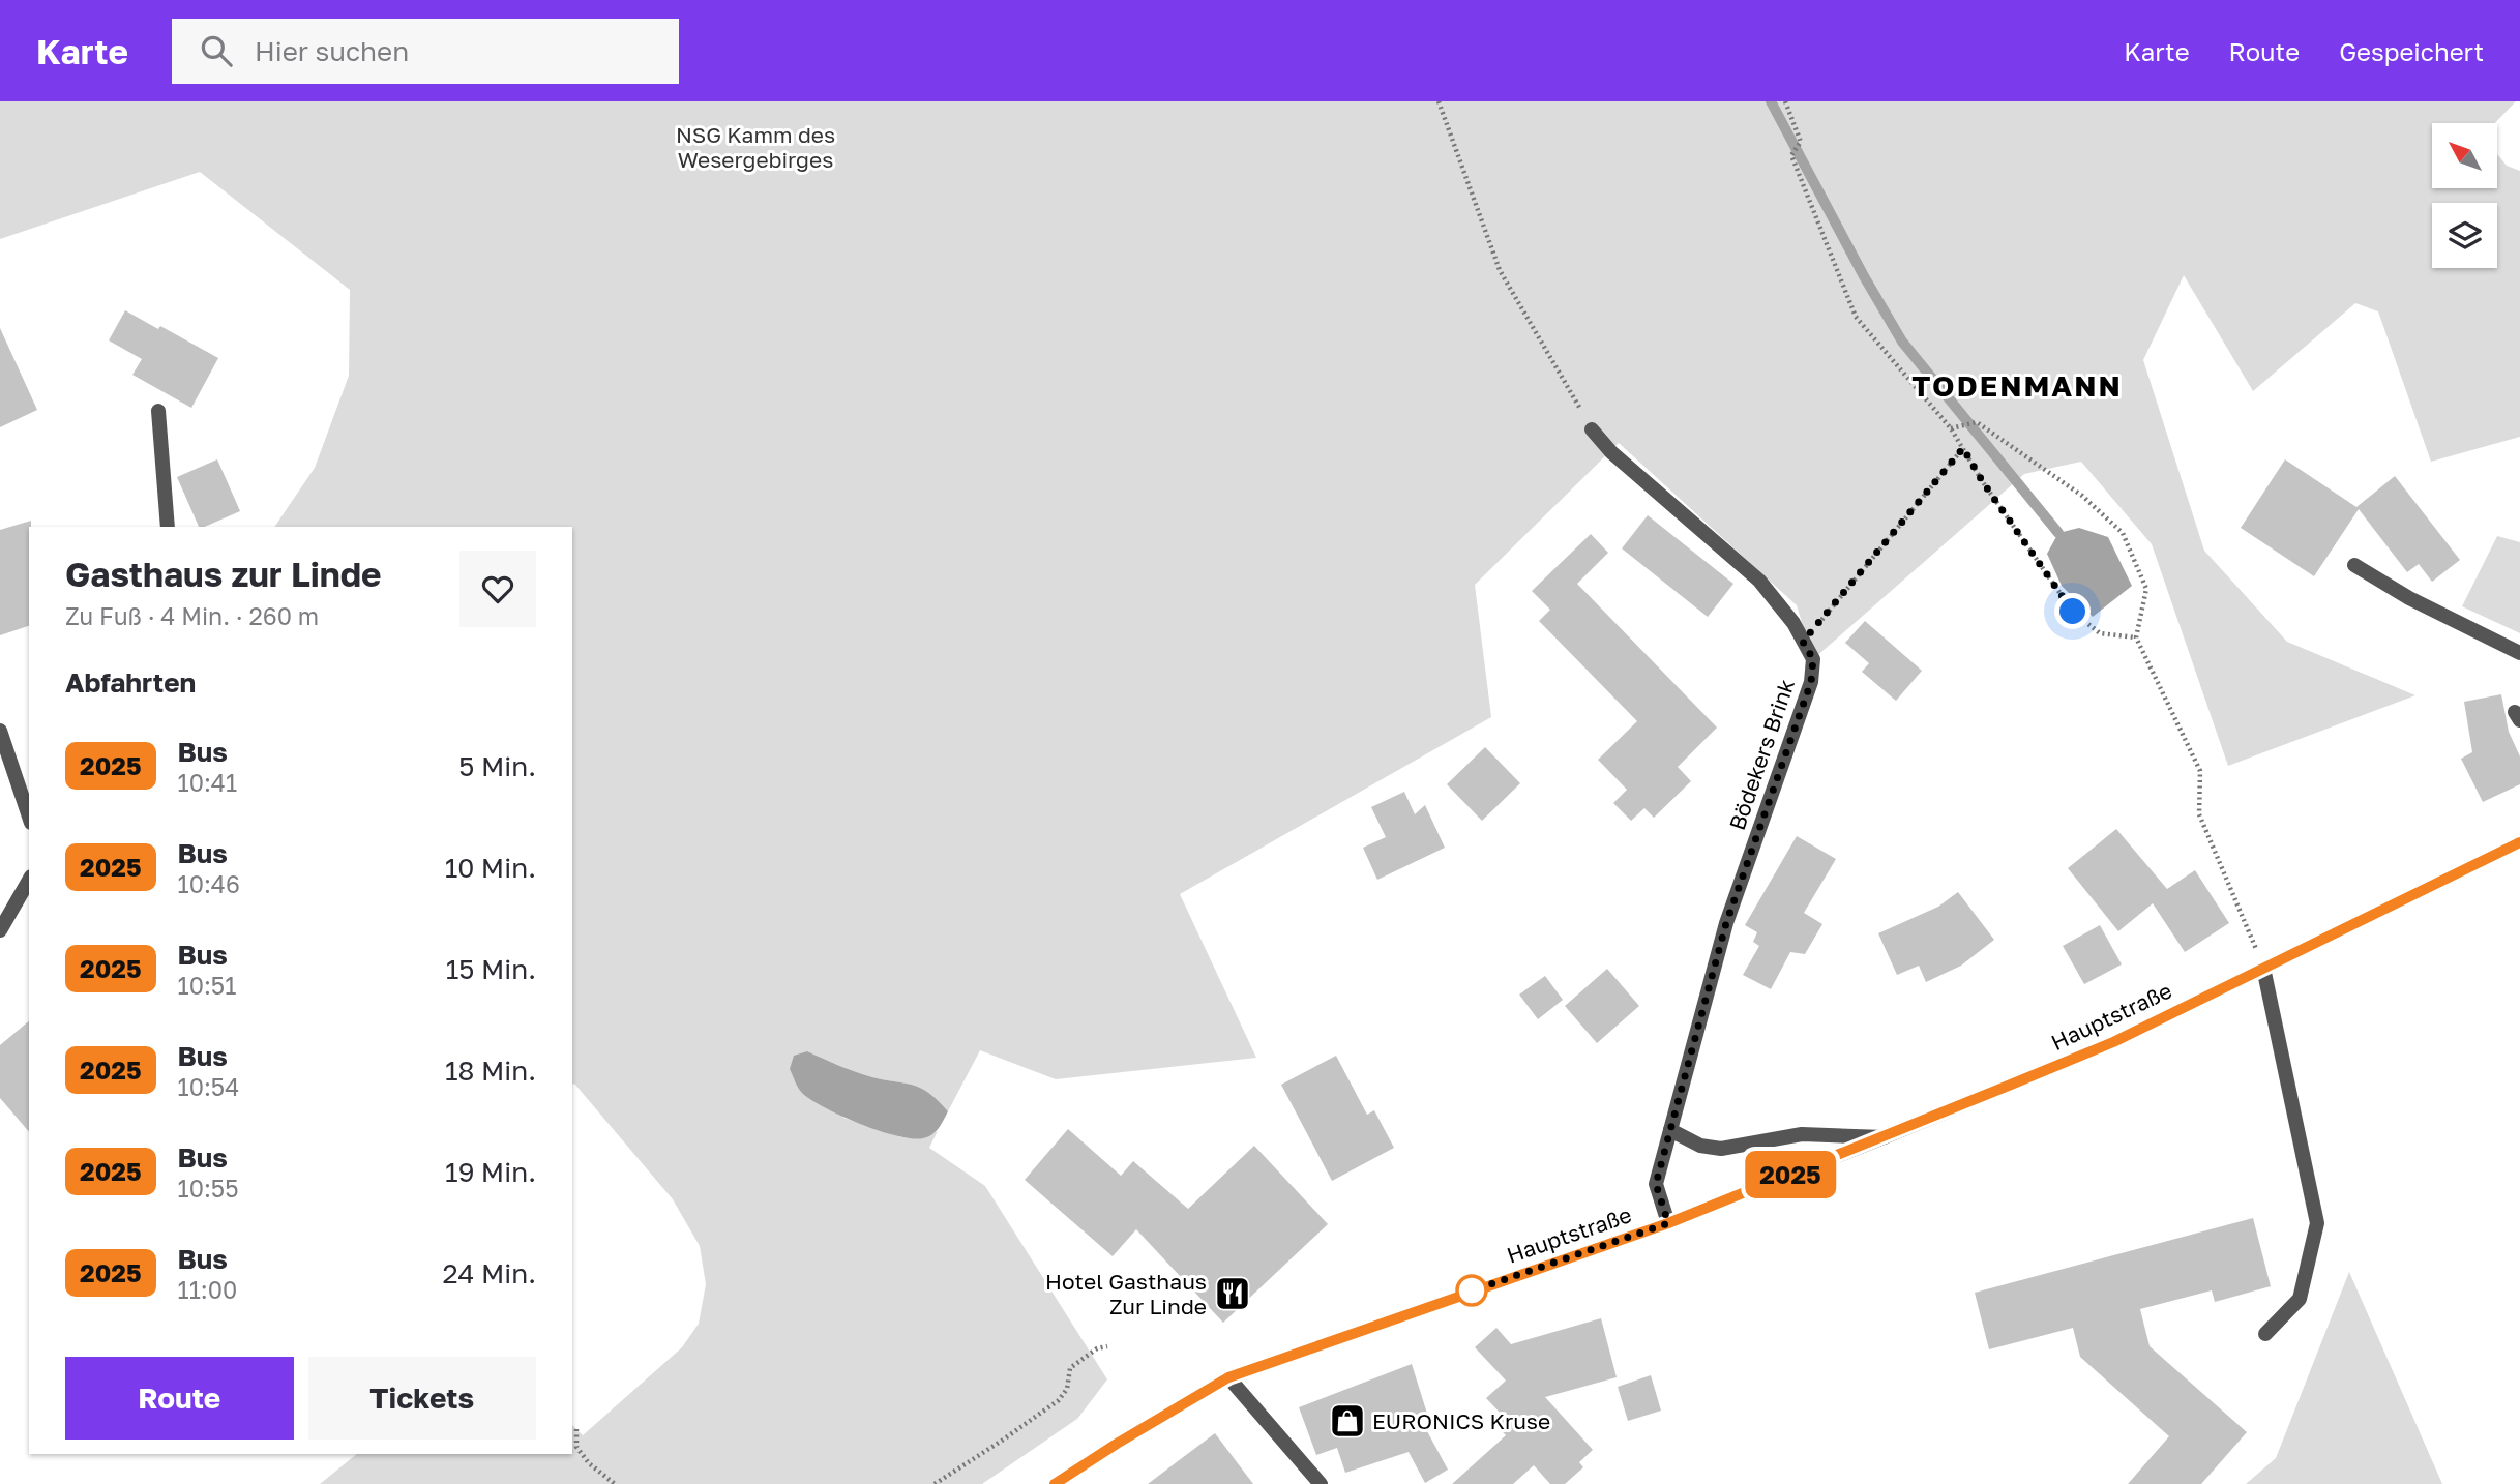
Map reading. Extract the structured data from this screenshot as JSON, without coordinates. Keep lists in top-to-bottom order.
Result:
{
  "streets": {
    "main road": ["Hauptstraße"],
    "street": ["Bödekers Brink"]
  },
  "crossings": [
    ["Bödekers Brink", "Hauptstraße"]
  ],
  "districts": ["TODENMANN"],
  "parks": ["NSG Kamm des Wesergebirges"],
  "places": {
    "restaurant": ["Hotel Gasthaus Zur Linde"],
    "shop": ["EURONICS Kruse"]
  },
  "lines": ["bus line 2025"],
  "north": "top left",
  "page": {
    "header": "Karte",
    "search": "Hier suchen",
    "nav": ["Karte", "Route", "Gespeichert"],
    "on_map": "2025",
    "heading": [
      ["Gasthaus zur Linde", "Zu Fuß · 4 Min. · 260 m"],
      "Abfahrten"
    ],
    "list": [
      {
        "mark": "2025",
        "name": "Bus",
        "note": "10:41",
        "value": "5 Min."
      },
      {
        "mark": "2025",
        "name": "Bus",
        "note": "10:46",
        "value": "10 Min."
      },
      {
        "mark": "2025",
        "name": "Bus",
        "note": "10:51",
        "value": "15 Min."
      },
      {
        "mark": "2025",
        "name": "Bus",
        "note": "10:54",
        "value": "18 Min."
      },
      {
        "mark": "2025",
        "name": "Bus",
        "note": "10:55",
        "value": "19 Min."
      },
      {
        "mark": "2025",
        "name": "Bus",
        "note": "11:00",
        "value": "24 Min."
      }
    ],
    "buttons": ["Route", "Tickets"]
  }
}
